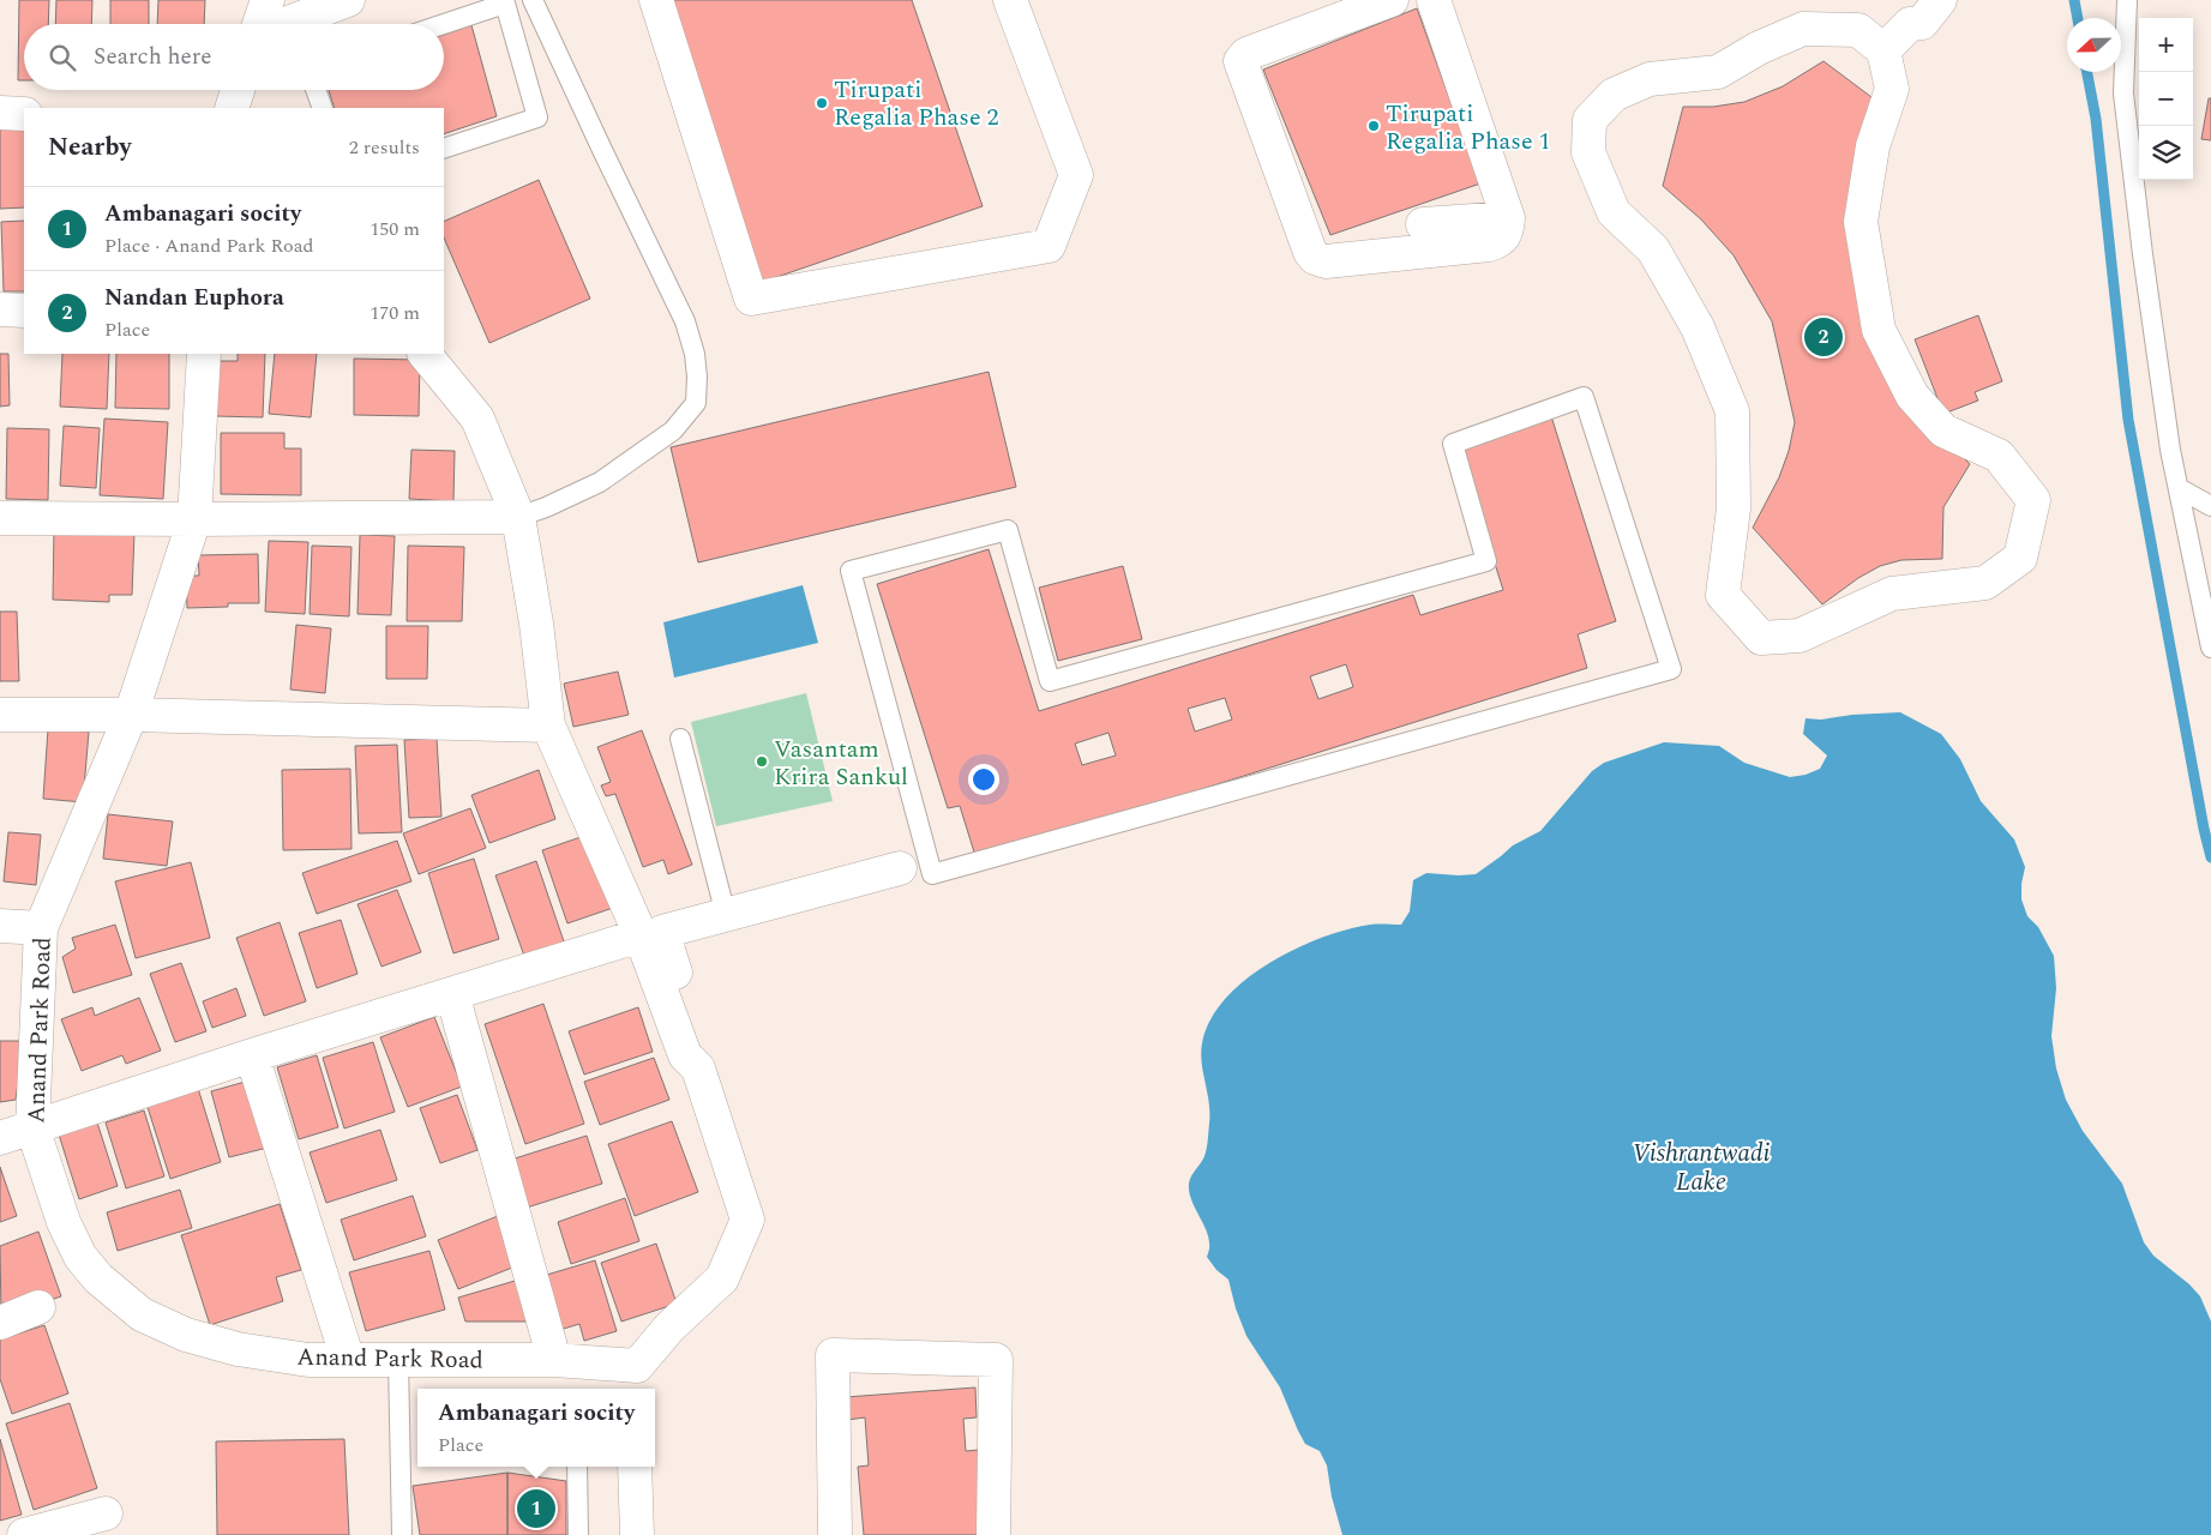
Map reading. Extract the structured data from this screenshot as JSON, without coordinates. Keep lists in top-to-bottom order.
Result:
{
  "streets": {
    "street": ["Anand Park Road"]
  },
  "water": ["Vishrantwadi Lake"],
  "places": ["Tirupati Regalia Phase 2", "Tirupati Regalia Phase 1", "Vasantam Krira Sankul"],
  "north": "left",
  "page": {
    "map_buttons": ["+", "−"],
    "search": "Search here",
    "heading": ["Nearby", "2 results"],
    "list": [
      {
        "mark": "1",
        "name": "Ambanagari socity",
        "note": "Place · Anand Park Road",
        "value": "150 m"
      },
      {
        "mark": "2",
        "name": "Nandan Euphora",
        "note": "Place",
        "value": "170 m"
      }
    ],
    "pins": ["2", "1"],
    "popup": ["Ambanagari socity", "Place"]
  }
}
